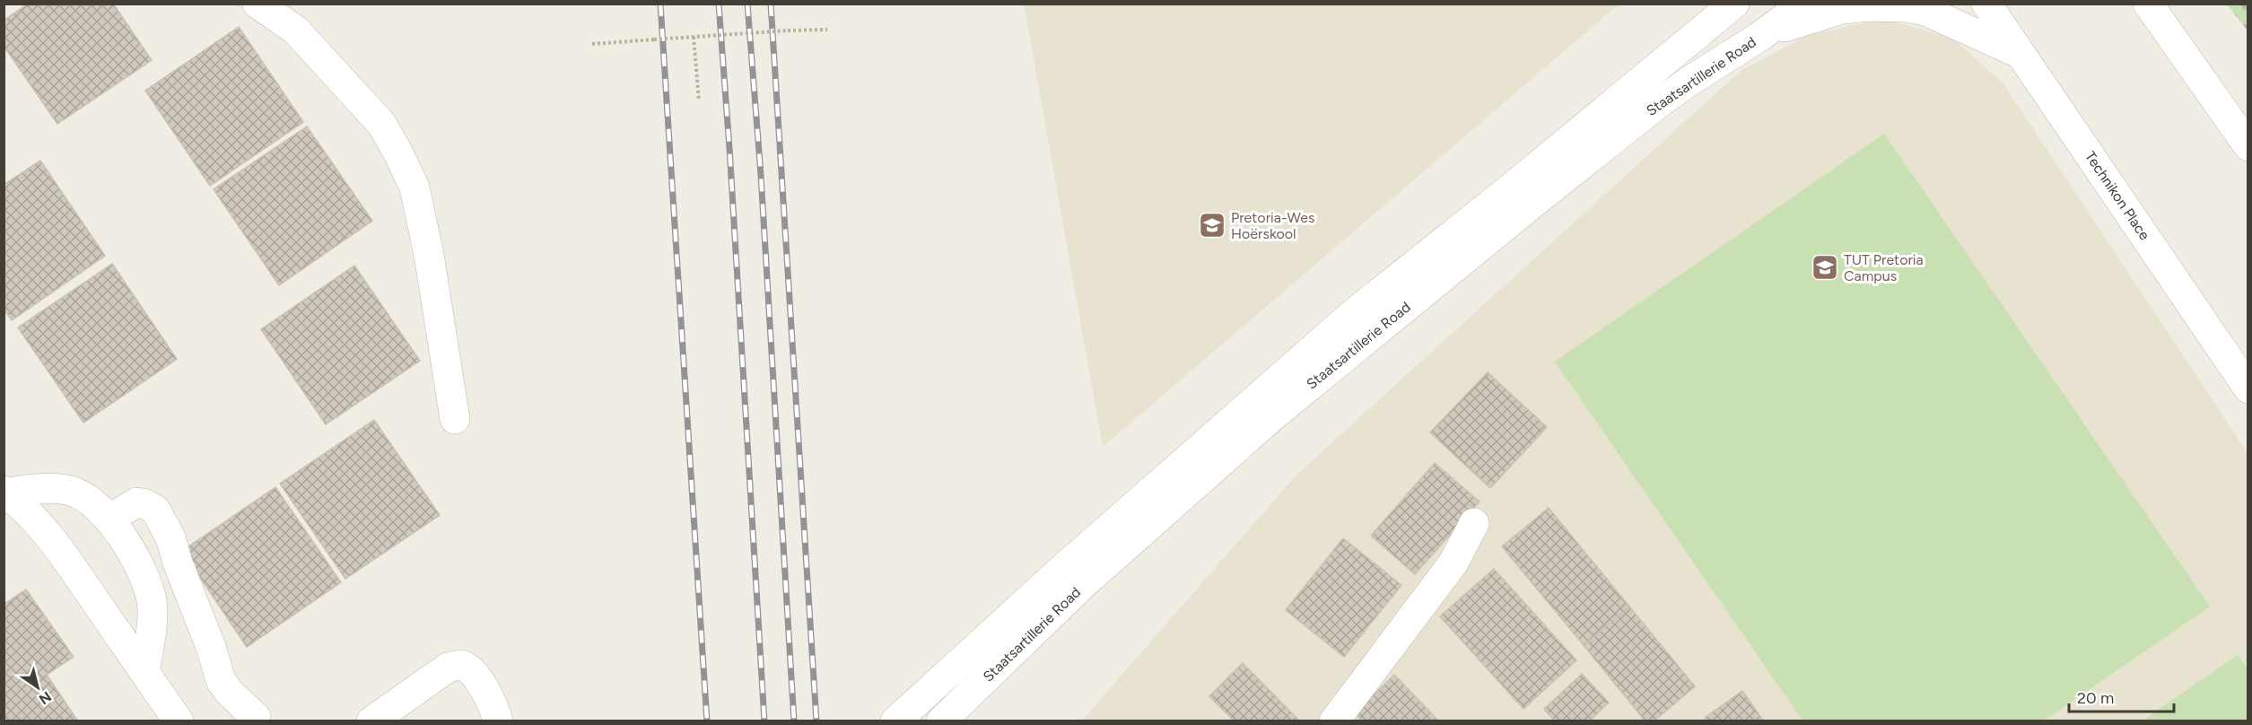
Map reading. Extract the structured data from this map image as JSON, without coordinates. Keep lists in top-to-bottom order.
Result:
{
  "streets": {
    "street": ["Staatsartillerie Road", "Technikon Place"]
  },
  "places": {
    "school or university": ["Pretoria-Wes Hoërskool", "TUT Pretoria Campus"]
  },
  "scale_bar": "20 m",
  "north": "bottom right"
}
